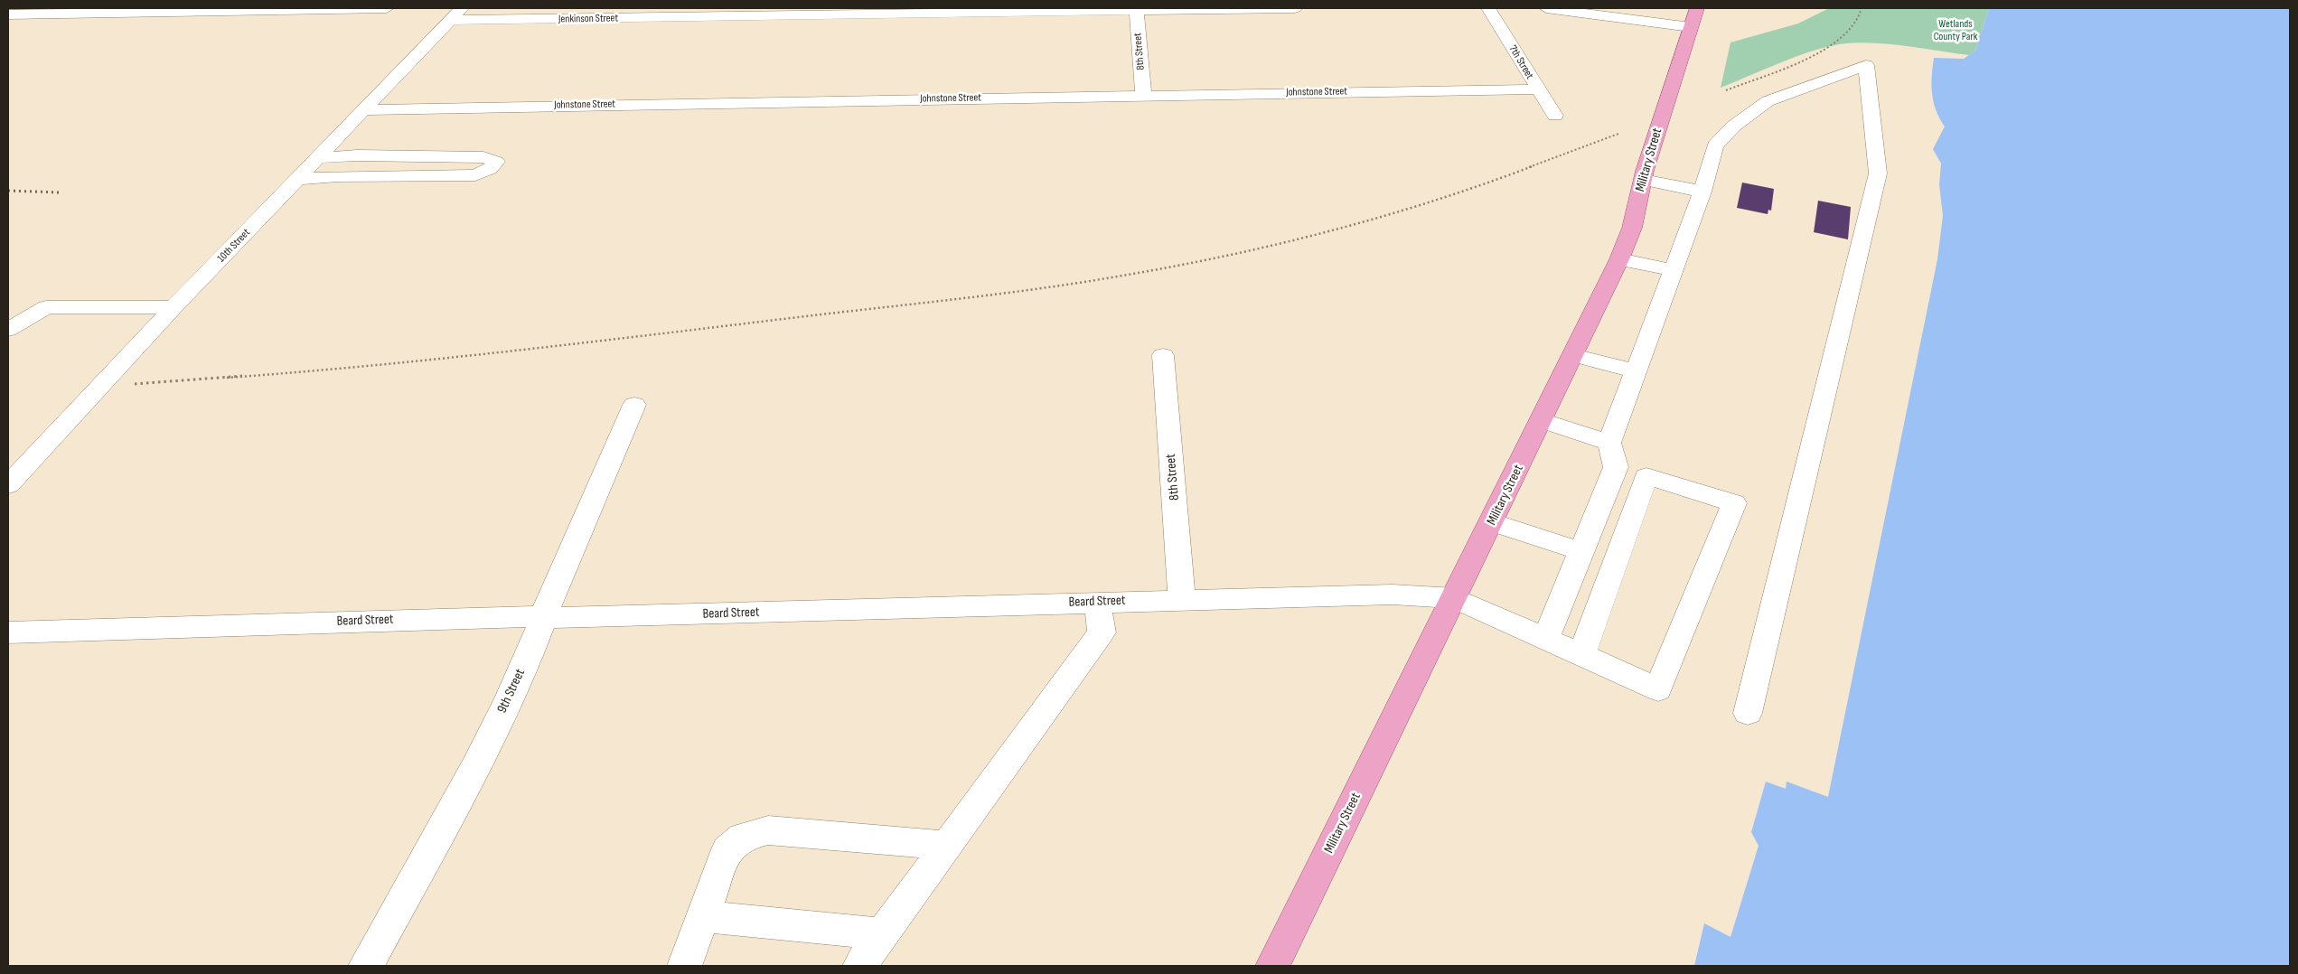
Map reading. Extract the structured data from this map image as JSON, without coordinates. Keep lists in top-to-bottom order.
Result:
{
  "streets": {
    "main road": ["Military Street"],
    "street": [
      "Jenkinson Street",
      "8th Street",
      "7th Street",
      "Johnstone Street",
      "10th Street",
      "Beard Street",
      "9th Street"
    ]
  },
  "crossings": [
    ["Jenkinson Street", "8th Street"],
    ["Jenkinson Street", "10th Street"],
    ["8th Street", "Johnstone Street"],
    ["8th Street", "Beard Street"],
    ["7th Street", "Johnstone Street"],
    ["Johnstone Street", "10th Street"],
    ["Military Street", "Beard Street"],
    ["Beard Street", "9th Street"]
  ],
  "parks": ["Wetlands County Park"]
}
